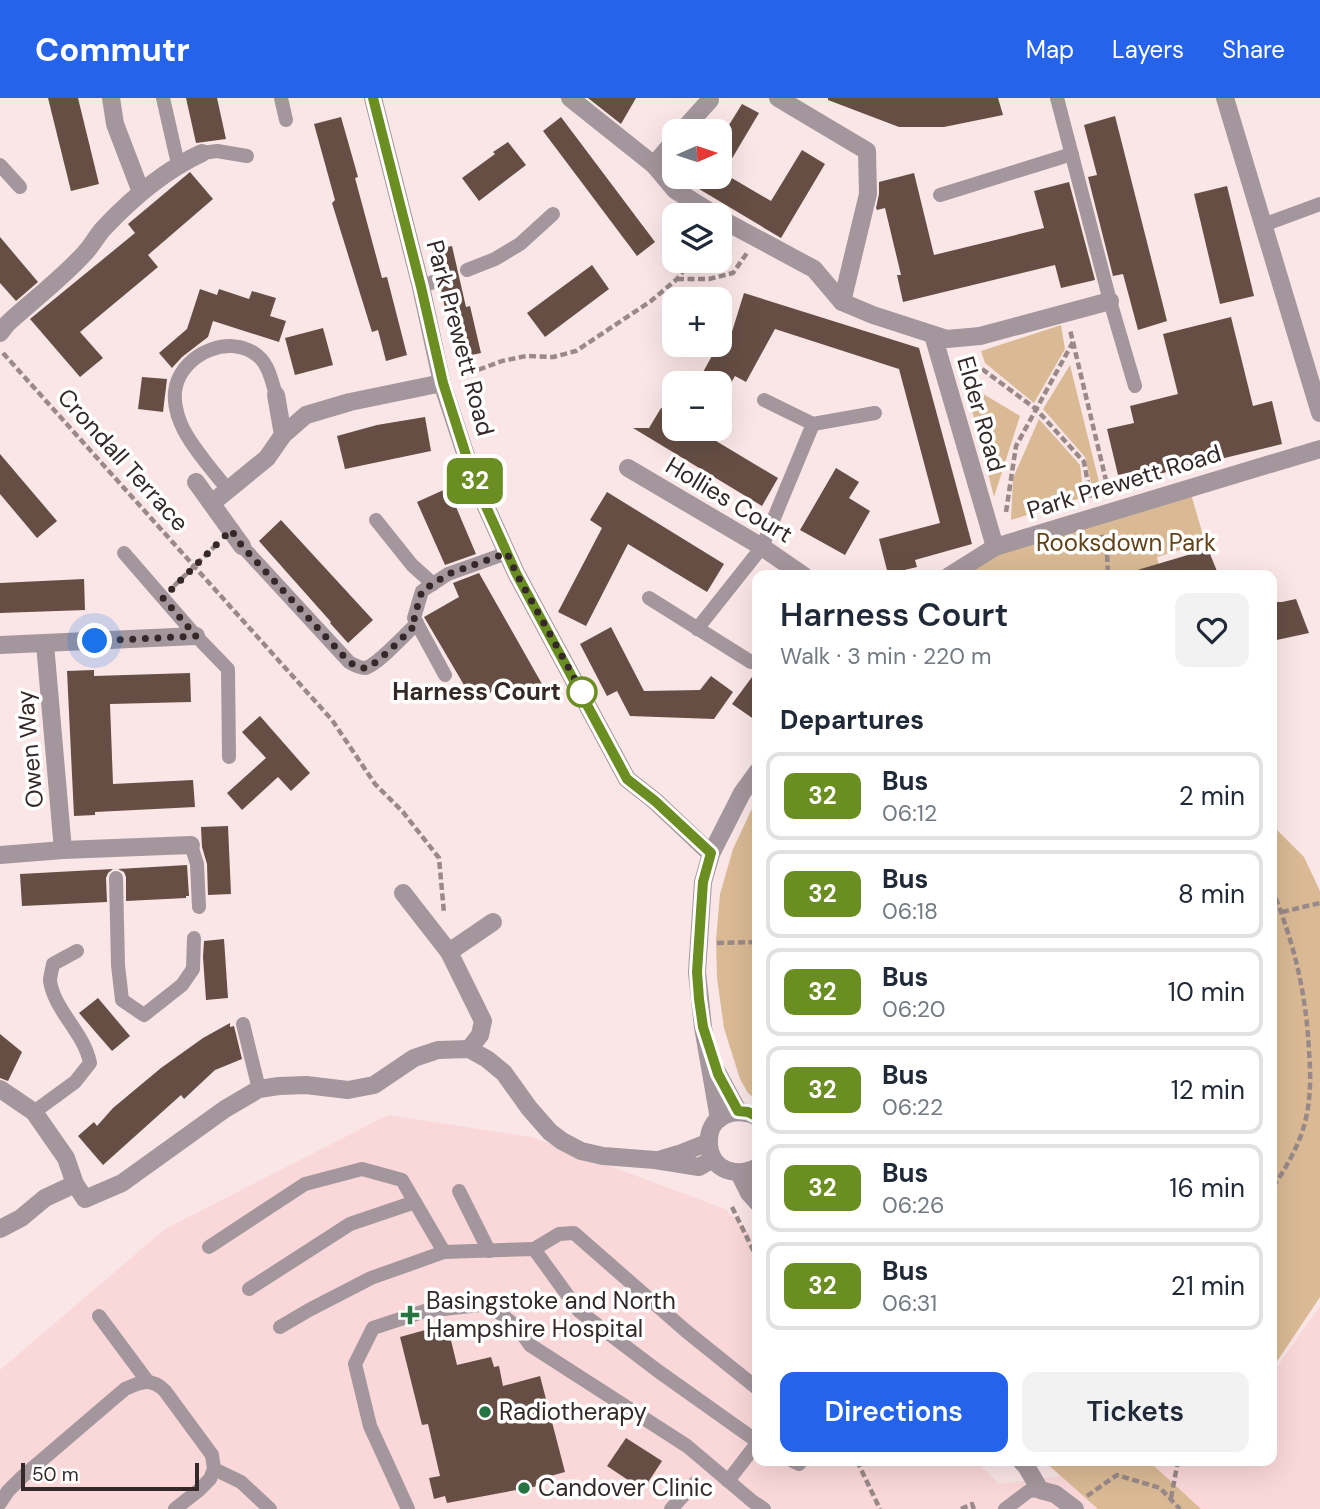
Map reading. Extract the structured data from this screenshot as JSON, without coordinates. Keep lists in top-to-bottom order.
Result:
{
  "streets": {
    "street": [
      "Park Prewett Road",
      "Elder Road",
      "Hollies Court",
      "Owen Way"
    ],
    "path": ["Crondall Terrace"]
  },
  "crossings": [
    ["Park Prewett Road", "Elder Road"]
  ],
  "parks": ["Rooksdown Park"],
  "places": {
    "other": ["Harness Court", "Radiotherapy", "Candover Clinic"],
    "health": ["Basingstoke and North Hampshire Hospital"]
  },
  "lines": ["bus line 32"],
  "scale_bar": "50 m",
  "north": "right",
  "page": {
    "header": "Commutr",
    "nav": ["Map", "Layers", "Share"],
    "on_map": "32",
    "map_buttons": ["+", "−"],
    "heading": [
      ["Harness Court", "Walk · 3 min · 220 m"],
      "Departures"
    ],
    "list": [
      {
        "mark": "32",
        "name": "Bus",
        "note": "06:12",
        "value": "2 min"
      },
      {
        "mark": "32",
        "name": "Bus",
        "note": "06:18",
        "value": "8 min"
      },
      {
        "mark": "32",
        "name": "Bus",
        "note": "06:20",
        "value": "10 min"
      },
      {
        "mark": "32",
        "name": "Bus",
        "note": "06:22",
        "value": "12 min"
      },
      {
        "mark": "32",
        "name": "Bus",
        "note": "06:26",
        "value": "16 min"
      },
      {
        "mark": "32",
        "name": "Bus",
        "note": "06:31",
        "value": "21 min"
      }
    ],
    "buttons": ["Directions", "Tickets"],
    "scale": "50 m"
  }
}
